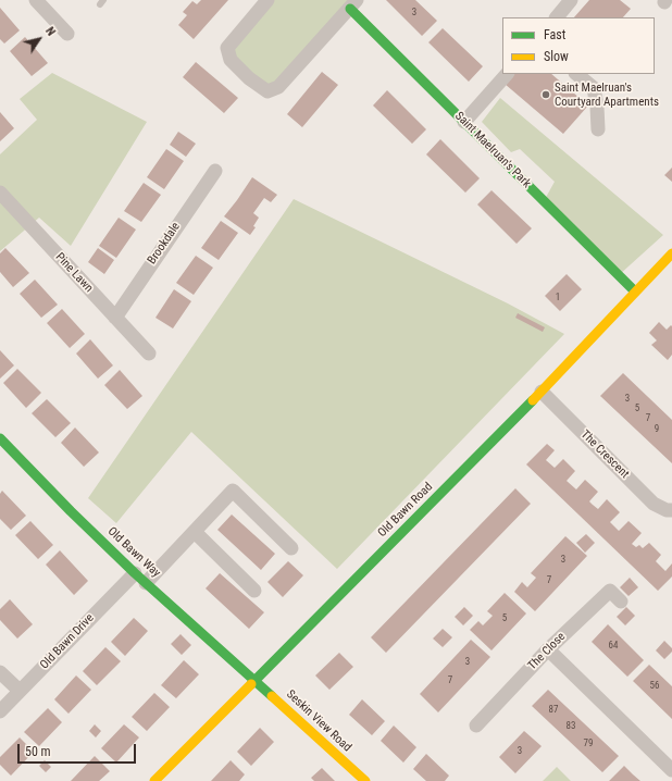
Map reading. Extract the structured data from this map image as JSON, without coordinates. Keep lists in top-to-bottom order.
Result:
{
  "streets": {
    "street": [
      "Saint Maelruan's Park",
      "Brookdale",
      "Pine Lawn",
      "The Crescent",
      "Old Bawn Road",
      "Old Bawn Way",
      "Old Bawn Drive",
      "The Close",
      "Seskin View Road"
    ]
  },
  "crossings": [
    ["Saint Maelruan's Park", "Old Bawn Road"],
    ["Brookdale", "Pine Lawn"],
    ["The Crescent", "Old Bawn Road"],
    ["Old Bawn Road", "Old Bawn Way"],
    ["Old Bawn Road", "Seskin View Road"],
    ["Old Bawn Way", "Old Bawn Drive"],
    ["Old Bawn Way", "Seskin View Road"]
  ],
  "places": ["Saint Maelruan's Courtyard Apartments"],
  "house_numbers": [
    "3",
    "1",
    "3",
    "5",
    "7",
    "9",
    "3",
    "7",
    "5",
    "64",
    "3",
    "7",
    "56",
    "87",
    "83",
    "79",
    "3"
  ],
  "legend": ["Fast", "Slow"],
  "scale_bar": "50 m",
  "north": "top right"
}
